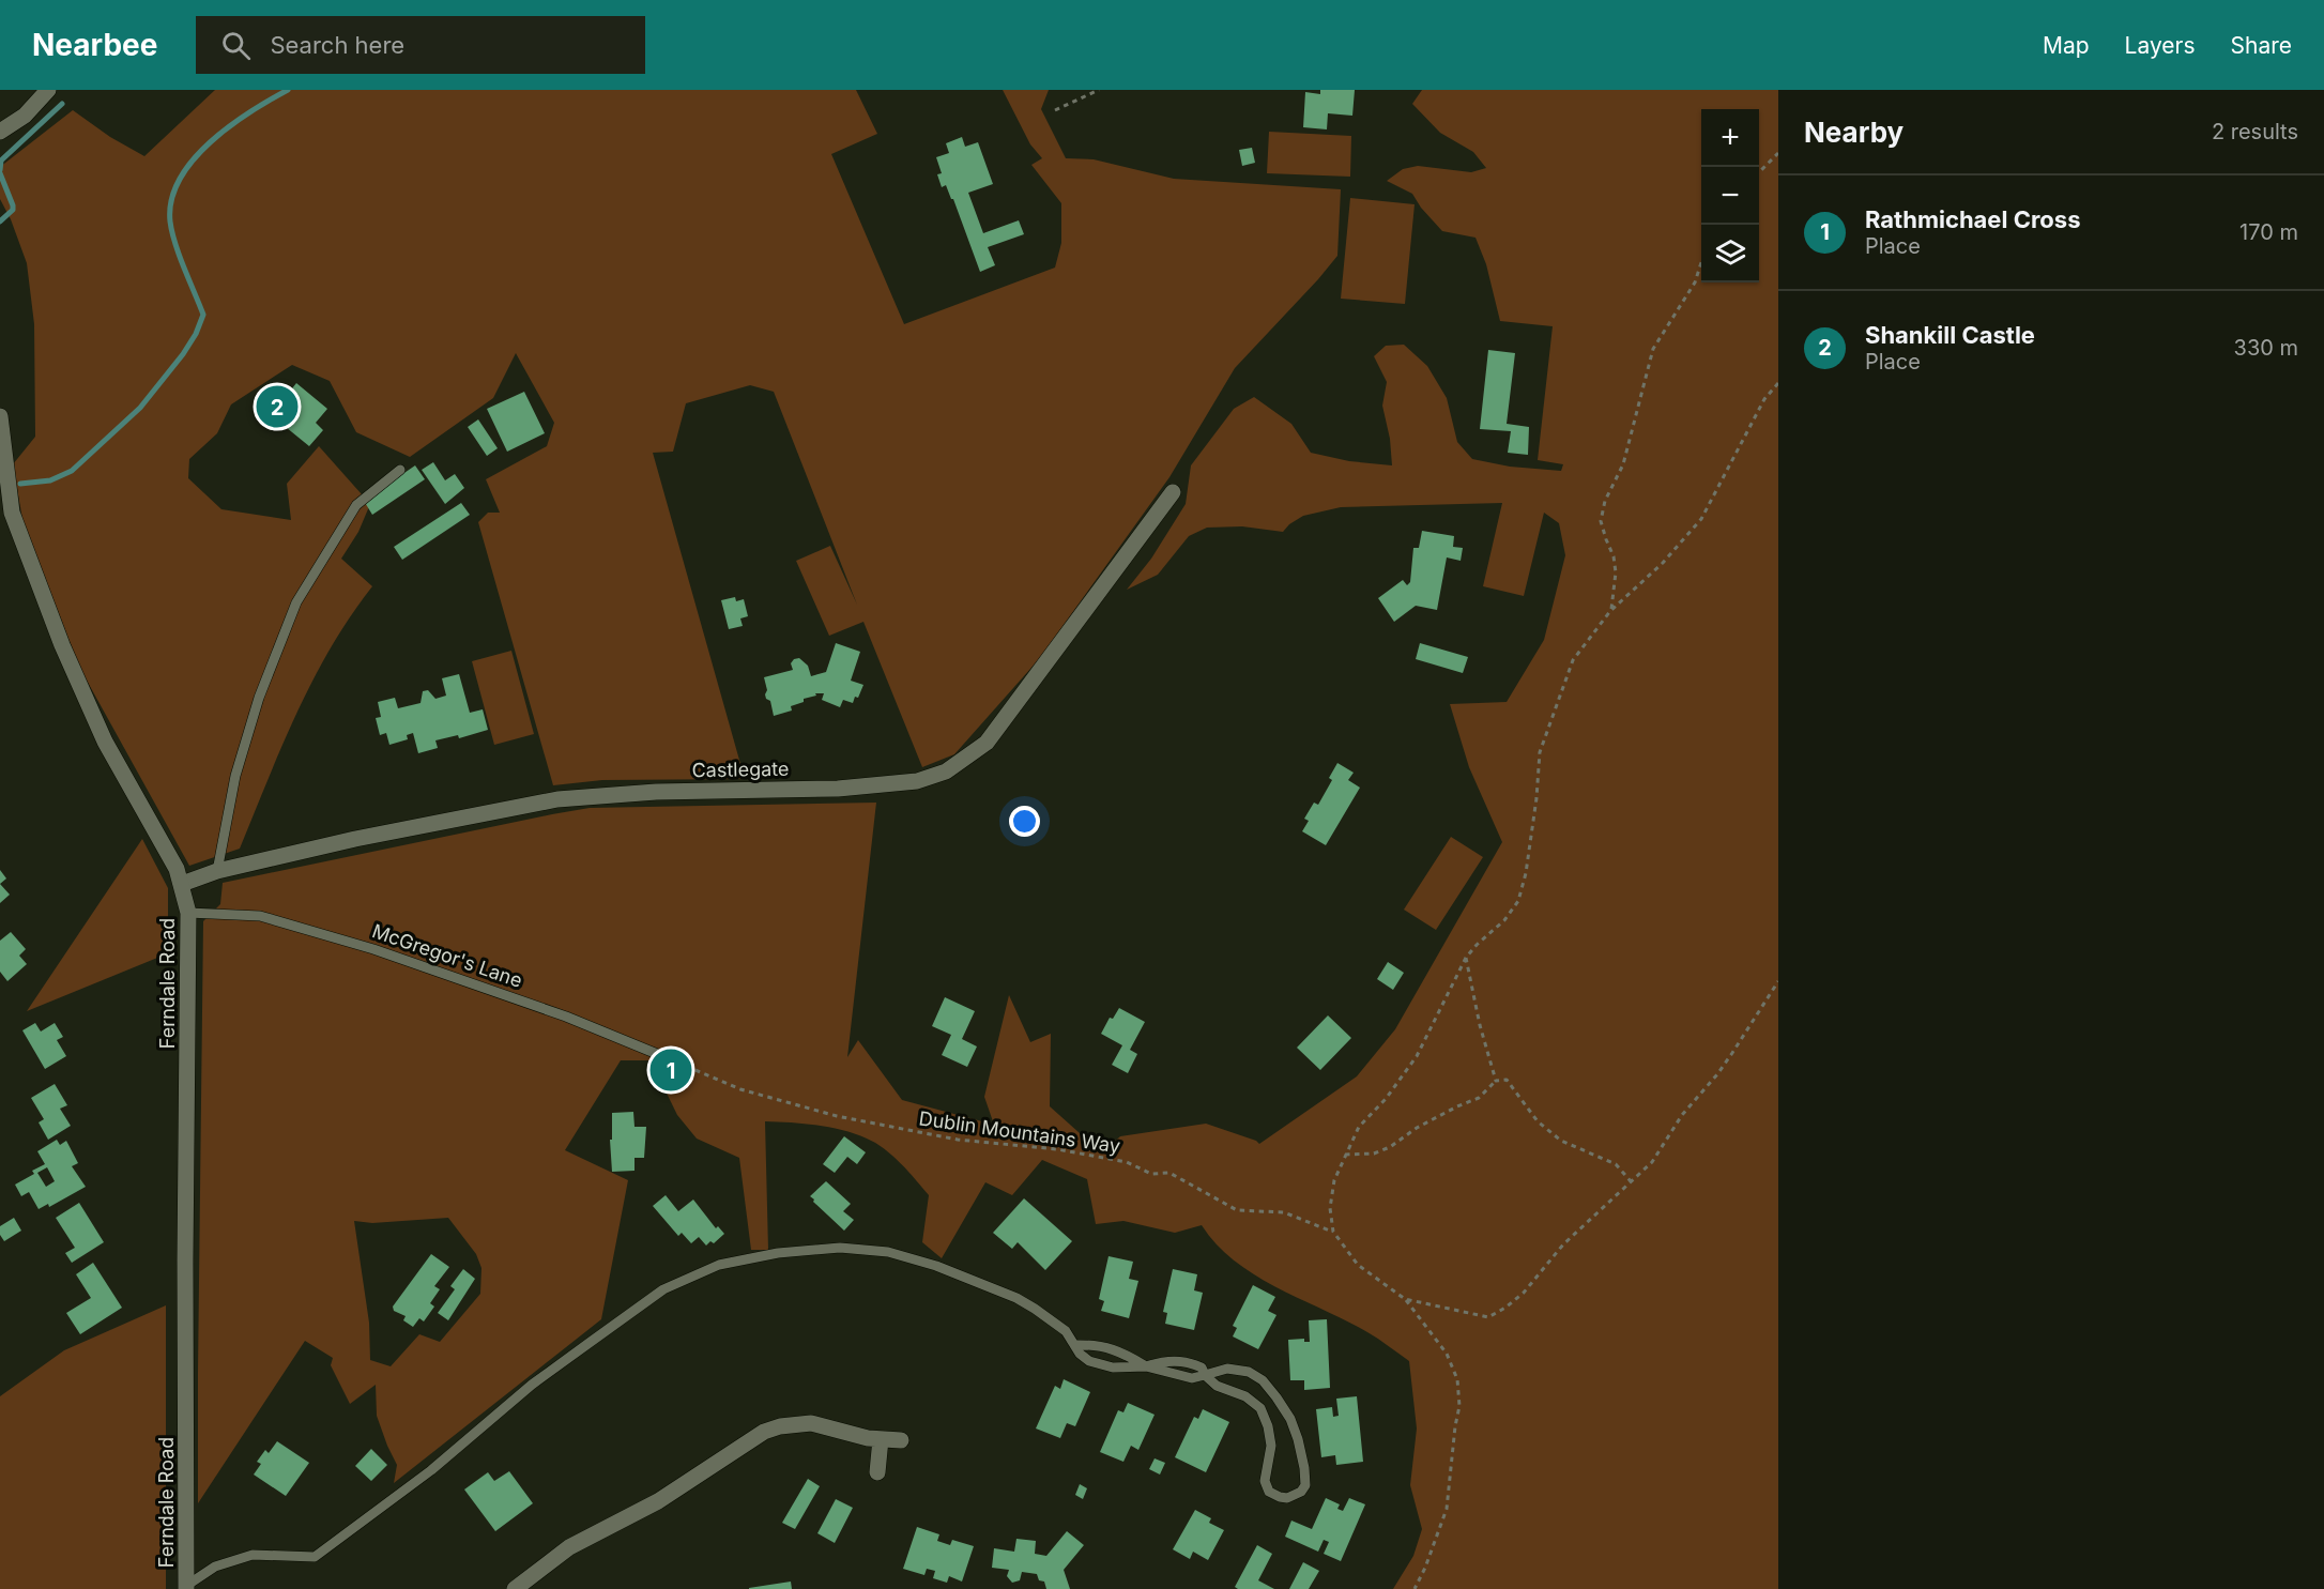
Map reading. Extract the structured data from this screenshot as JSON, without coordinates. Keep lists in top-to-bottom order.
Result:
{
  "streets": {
    "street": ["Castlegate", "Ferndale Road"],
    "lane": ["McGregor's Lane"],
    "path": ["Dublin Mountains Way"]
  },
  "crossings": [
    ["Castlegate", "Ferndale Road"],
    ["McGregor's Lane", "Ferndale Road"],
    ["McGregor's Lane", "Dublin Mountains Way"]
  ],
  "page": {
    "header": "Nearbee",
    "search": "Search here",
    "nav": ["Map", "Layers", "Share"],
    "heading": ["Nearby", "2 results"],
    "map_buttons": ["+", "−"],
    "list": [
      {
        "mark": "1",
        "name": "Rathmichael Cross",
        "note": "Place",
        "value": "170 m"
      },
      {
        "mark": "2",
        "name": "Shankill Castle",
        "note": "Place",
        "value": "330 m"
      }
    ],
    "pins": ["2", "1"]
  }
}
